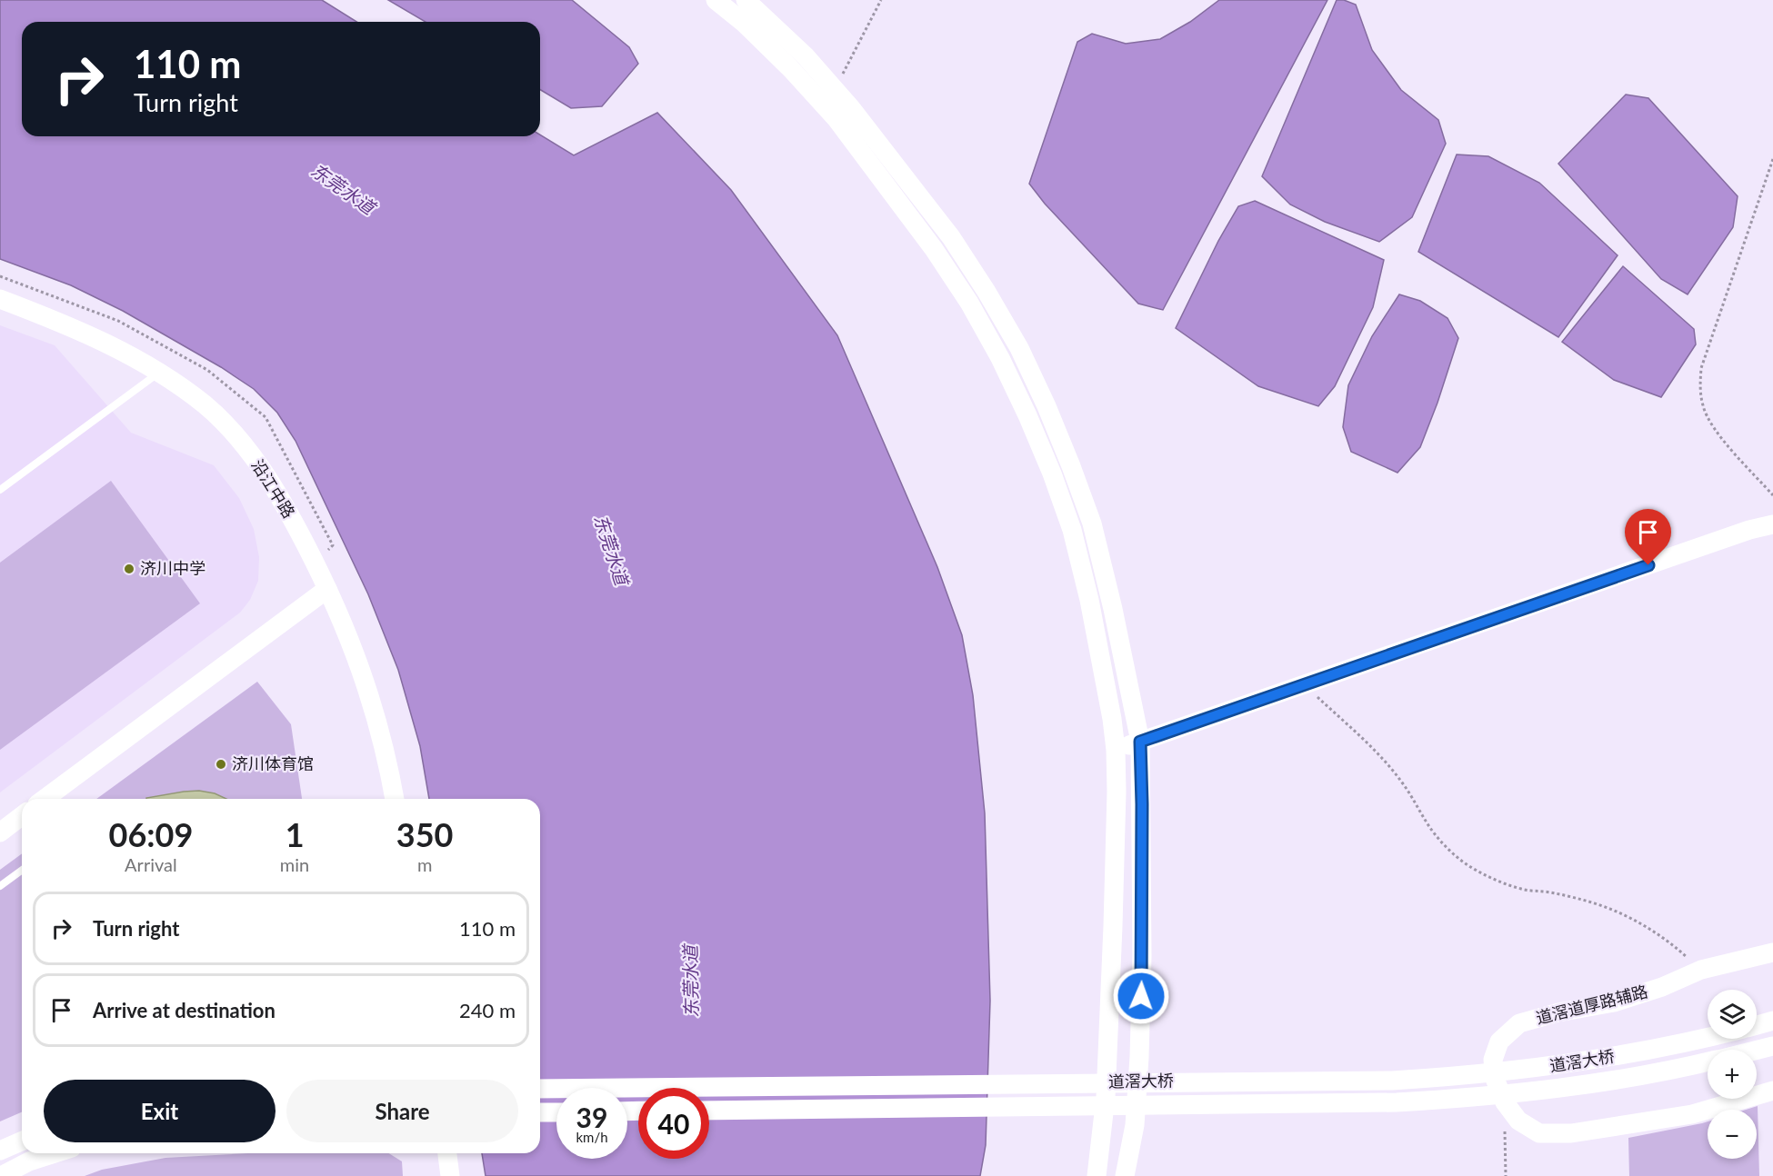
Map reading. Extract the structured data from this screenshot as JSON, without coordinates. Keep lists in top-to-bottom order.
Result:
{
  "streets": {
    "street": ["沿江中路", "道滘道厚路辅路", "道滘大桥"]
  },
  "water": ["东莞水道"],
  "places": ["济川中学", "济川体育馆"],
  "page": {
    "turn": ["110 m", "Turn right"],
    "eta": [
      "06:09",
      "Arrival",
      "1",
      "min",
      "350",
      "m"
    ],
    "list": [
      {
        "name": "Turn right",
        "value": "110 m"
      },
      {
        "name": "Arrive at destination",
        "value": "240 m"
      }
    ],
    "map_buttons": ["+", "−"],
    "buttons": ["Exit", "Share"],
    "speed": "39 km/h",
    "limit": "40"
  }
}
